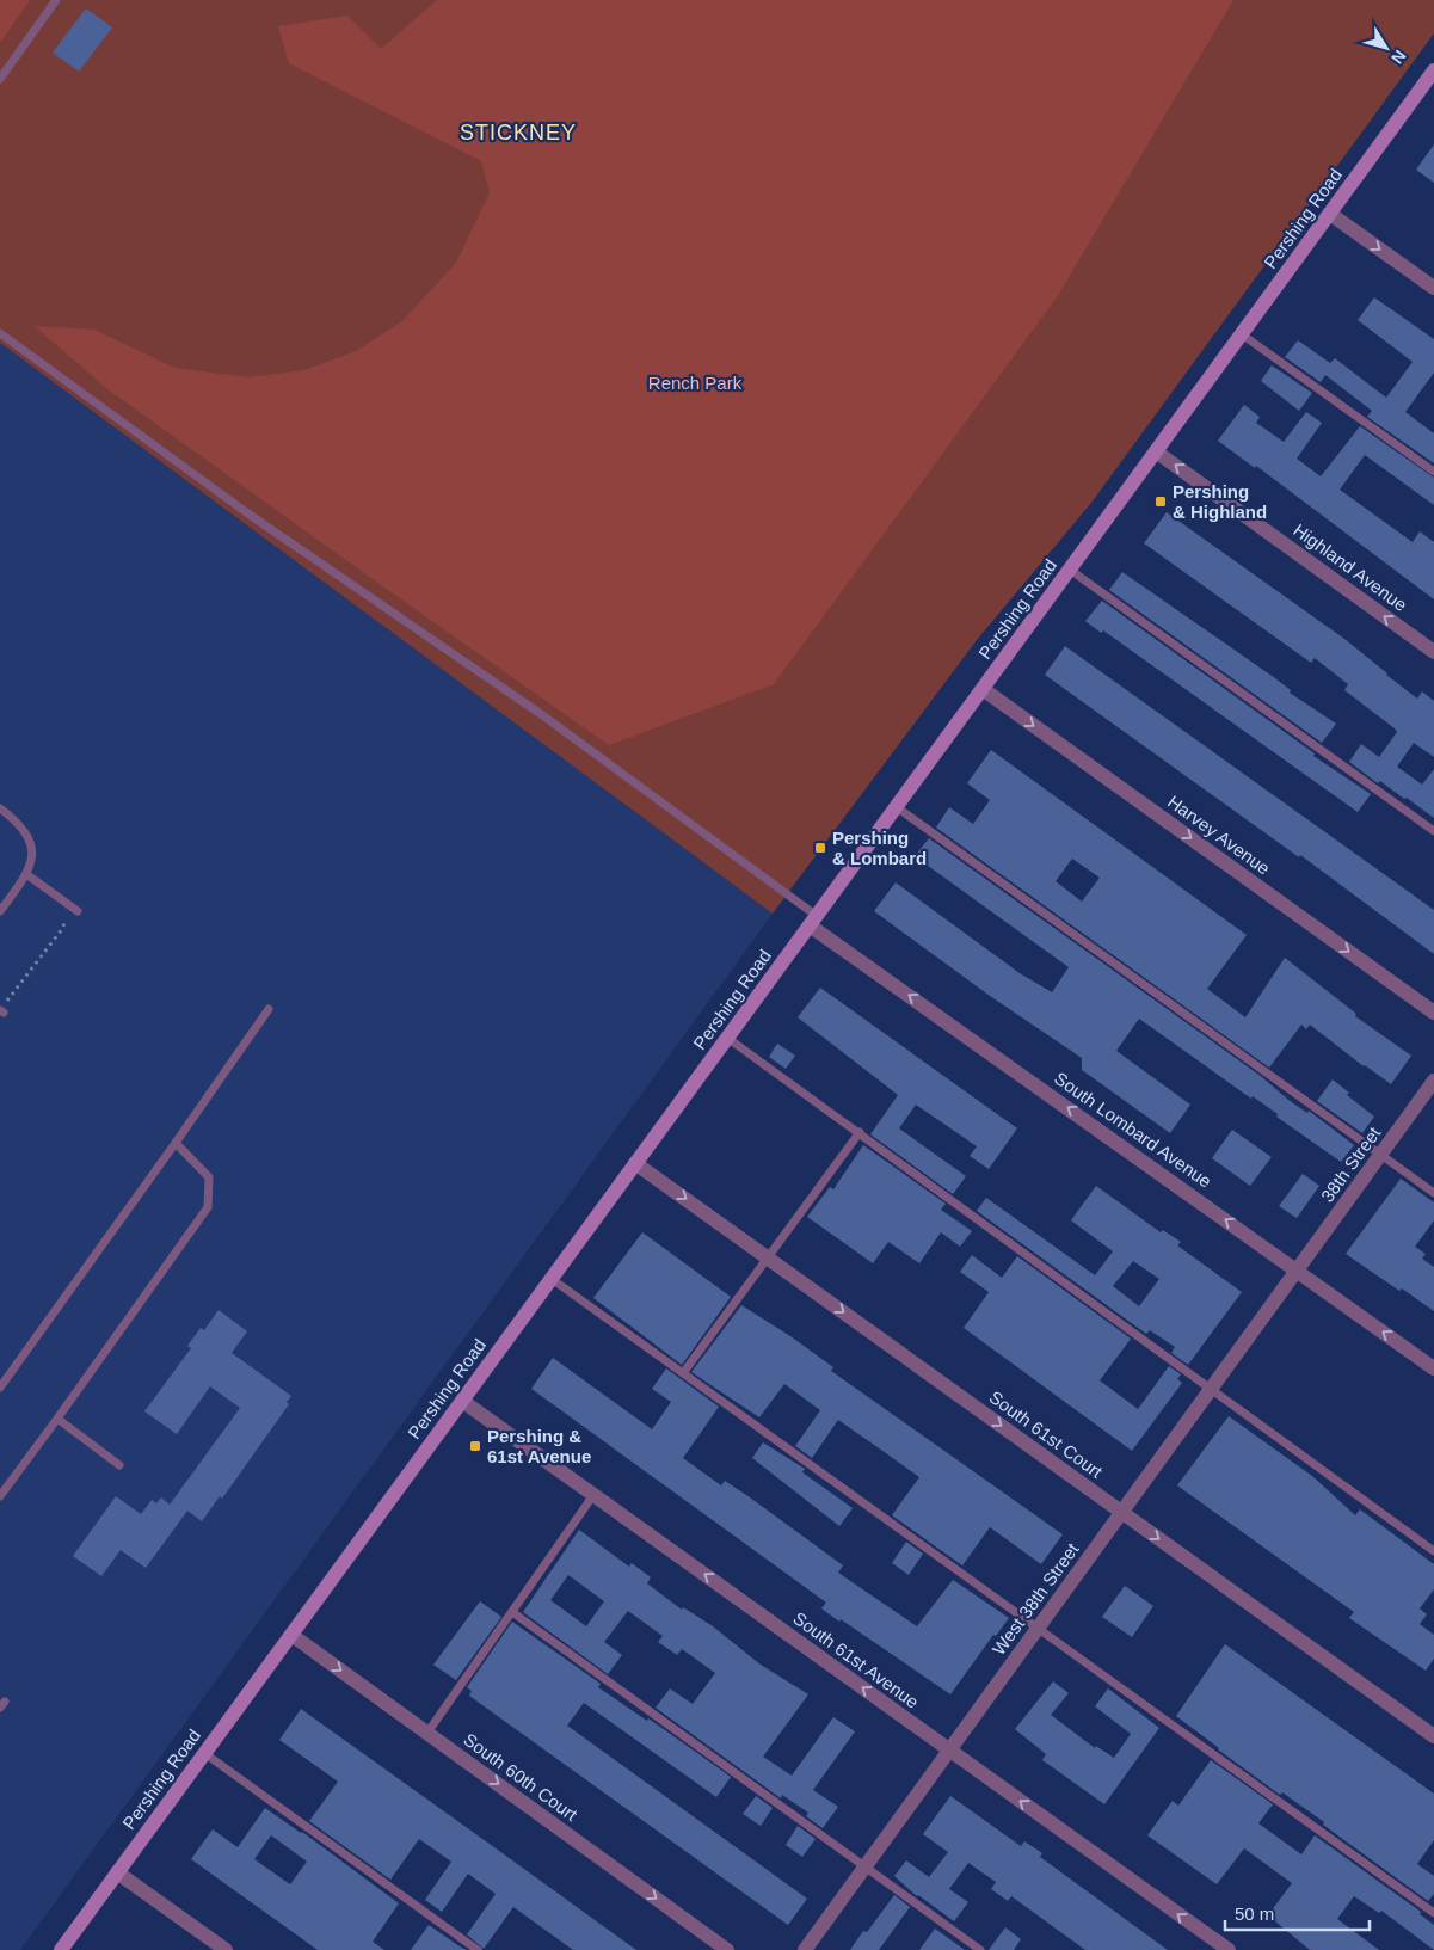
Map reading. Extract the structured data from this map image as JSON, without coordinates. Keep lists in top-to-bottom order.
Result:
{
  "streets": {
    "main road": ["Pershing Road"],
    "street": [
      "Highland Avenue",
      "Harvey Avenue",
      "South Lombard Avenue",
      "38th Street",
      "South 61st Court",
      "West 38th Street",
      "South 61st Avenue",
      "South 60th Court"
    ]
  },
  "crossings": [
    ["Pershing Road", "Highland Avenue"],
    ["Pershing Road", "Harvey Avenue"],
    ["Pershing Road", "South Lombard Avenue"],
    ["Pershing Road", "South 61st Court"],
    ["Pershing Road", "South 61st Avenue"],
    ["Pershing Road", "South 60th Court"],
    ["South Lombard Avenue", "38th Street"],
    ["South Lombard Avenue", "West 38th Street"],
    ["38th Street", "West 38th Street"],
    ["South 61st Court", "West 38th Street"],
    ["West 38th Street", "South 61st Avenue"]
  ],
  "one_way": [
    "Highland Avenue",
    "Harvey Avenue",
    "South Lombard Avenue",
    "South 61st Court",
    "South 61st Avenue",
    "South 60th Court"
  ],
  "districts": ["STICKNEY"],
  "parks": ["Rench Park"],
  "places": {
    "transit": ["Pershing & Highland", "Pershing & Lombard", "Pershing & 61st Avenue"]
  },
  "scale_bar": "50 m",
  "north": "bottom right"
}
